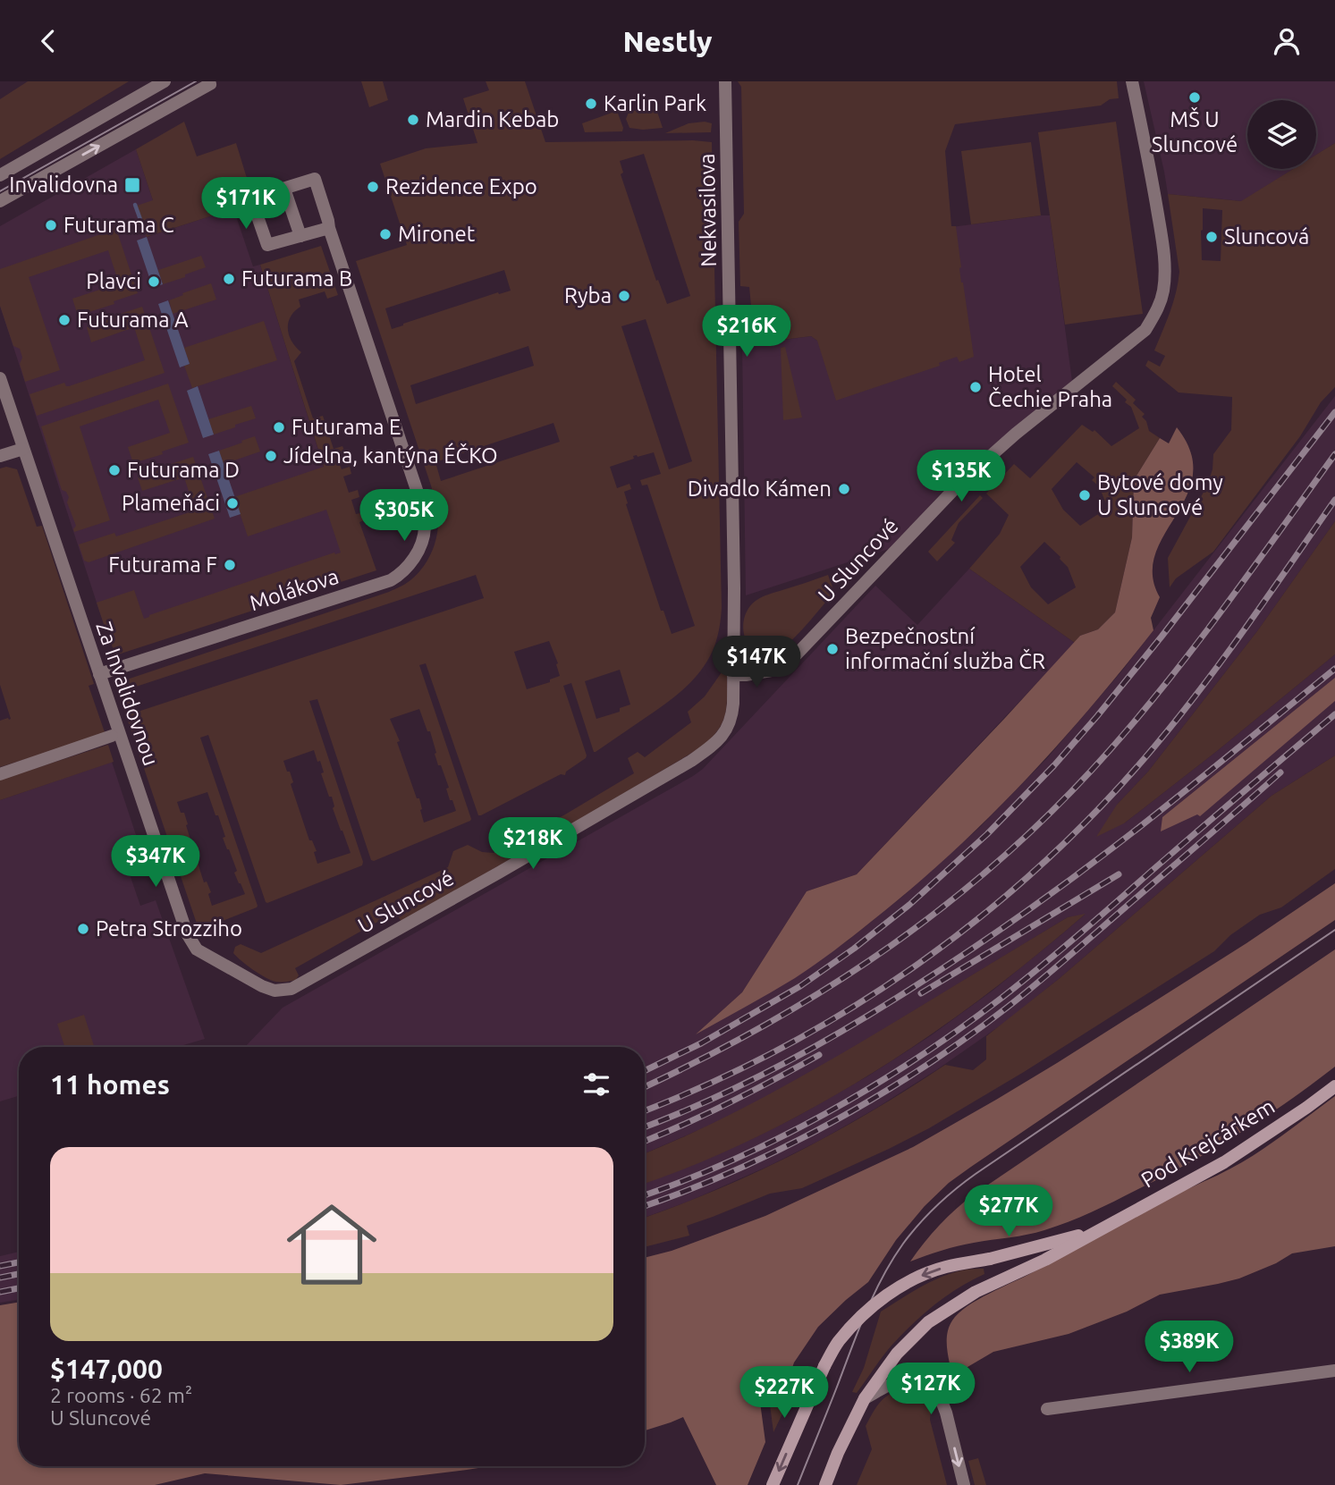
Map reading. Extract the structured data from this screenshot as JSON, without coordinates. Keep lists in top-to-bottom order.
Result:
{
  "streets": {
    "main road": ["Pod Krejcárkem"],
    "street": [
      "Nekvasilova",
      "U Sluncové",
      "Molákova",
      "Za Invalidovnou"
    ]
  },
  "crossings": [
    ["Nekvasilova", "U Sluncové"],
    ["U Sluncové", "Za Invalidovnou"],
    ["Molákova", "Za Invalidovnou"]
  ],
  "places": {
    "other": [
      "MŠ U Sluncové",
      "Karlin Park",
      "Mardin Kebab",
      "Rezidence Expo",
      "Futurama C",
      "Mironet",
      "Sluncová",
      "Futurama B",
      "Plavci",
      "Ryba",
      "Futurama A",
      "Hotel Čechie Praha",
      "Futurama E",
      "Jídelna, kantýna ÉČKO",
      "Futurama D",
      "Divadlo Kámen",
      "Bytové domy U Sluncové",
      "Plameňáci",
      "Futurama F",
      "Bezpečnostní informační služba ČR",
      "Petra Strozziho"
    ],
    "transit": ["Invalidovna"]
  },
  "page": {
    "header": "Nestly",
    "price": [
      "$171K",
      "$216K",
      "$135K",
      "$305K",
      "$147K",
      "$218K",
      "$347K",
      "$277K",
      "$389K",
      "$127K",
      "$227K"
    ],
    "heading": "11 homes",
    "list": [
      {
        "name": "$147,000",
        "note": "2 rooms · 62 m² · U Sluncové"
      }
    ]
  }
}
